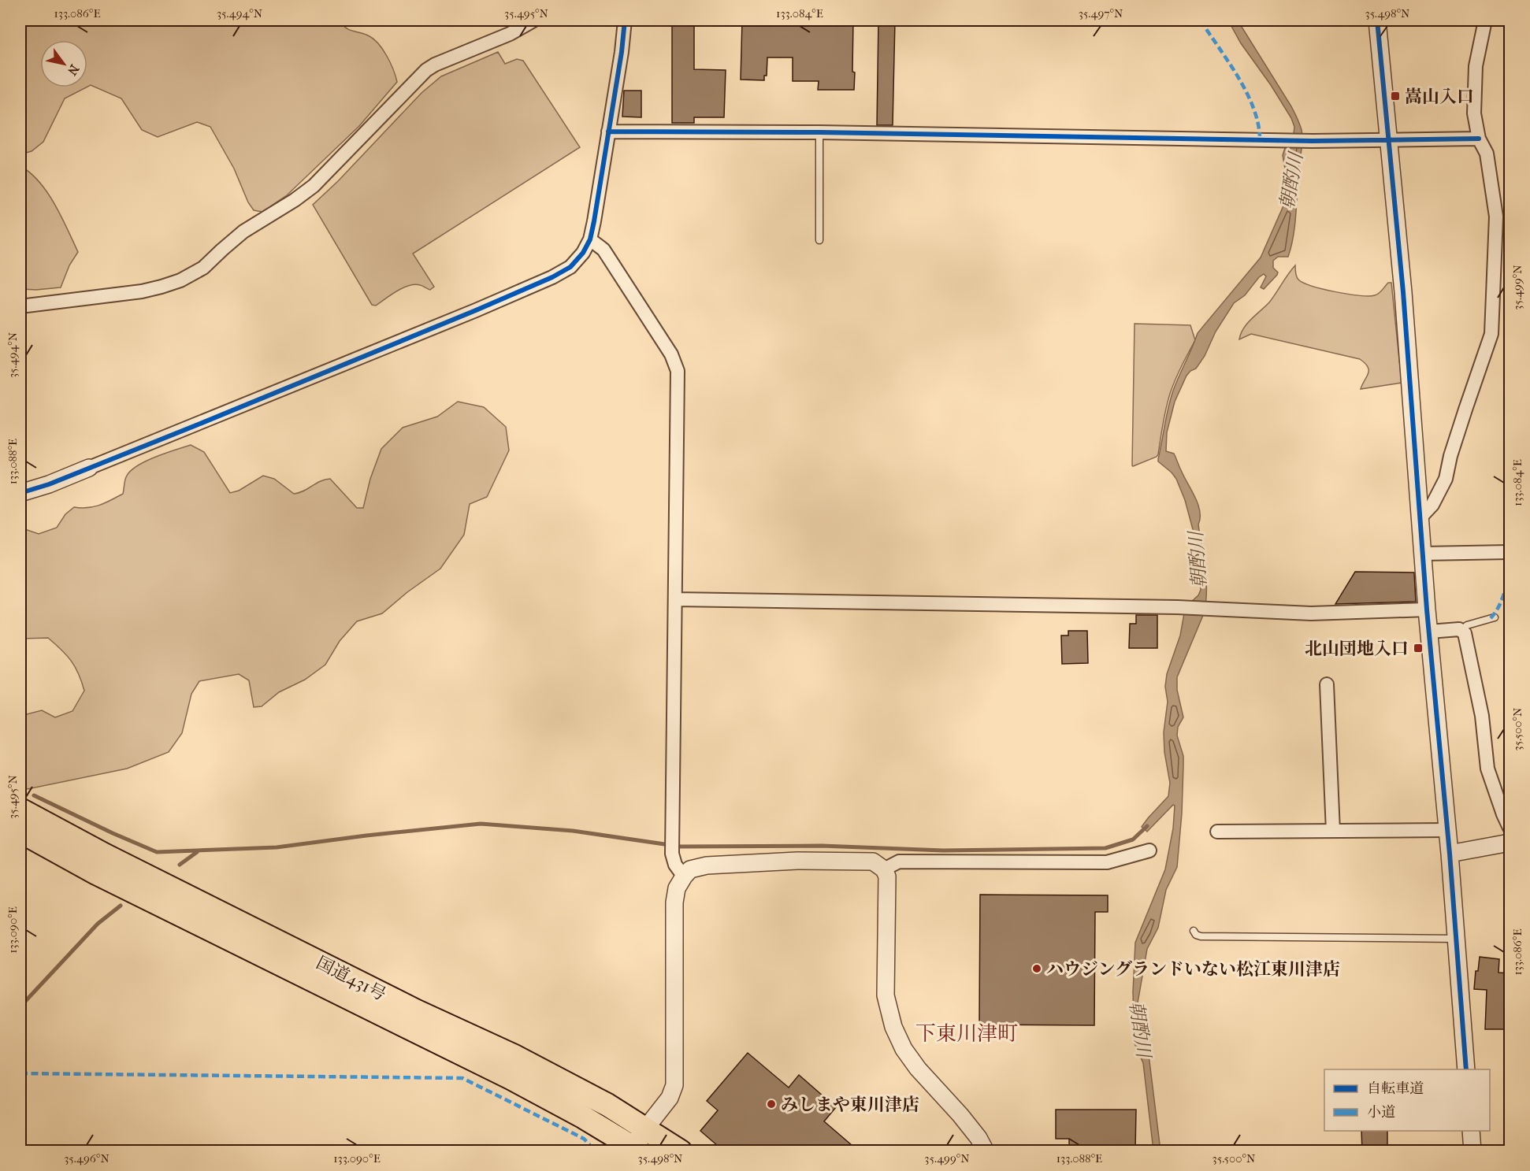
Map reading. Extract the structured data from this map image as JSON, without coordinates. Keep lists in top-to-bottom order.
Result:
{
  "streets": {
    "highway": ["国道431号"]
  },
  "districts": ["下東川津町"],
  "water": ["朝酌川"],
  "places": {
    "transit": ["嵩山入口", "北山団地入口"],
    "other": ["ハウジングランドいない松江東川津店", "みしまや東川津店"]
  },
  "legend": ["自転車道", "小道"],
  "north": "bottom right",
  "coordinates": [
    "133.086°E",
    "35.494°N",
    "35.495°N",
    "133.084°E",
    "35.497°N",
    "35.498°N",
    "35.499°N",
    "133.088°E",
    "35.500°N",
    "133.090°E",
    "35.496°N"
  ]
}
